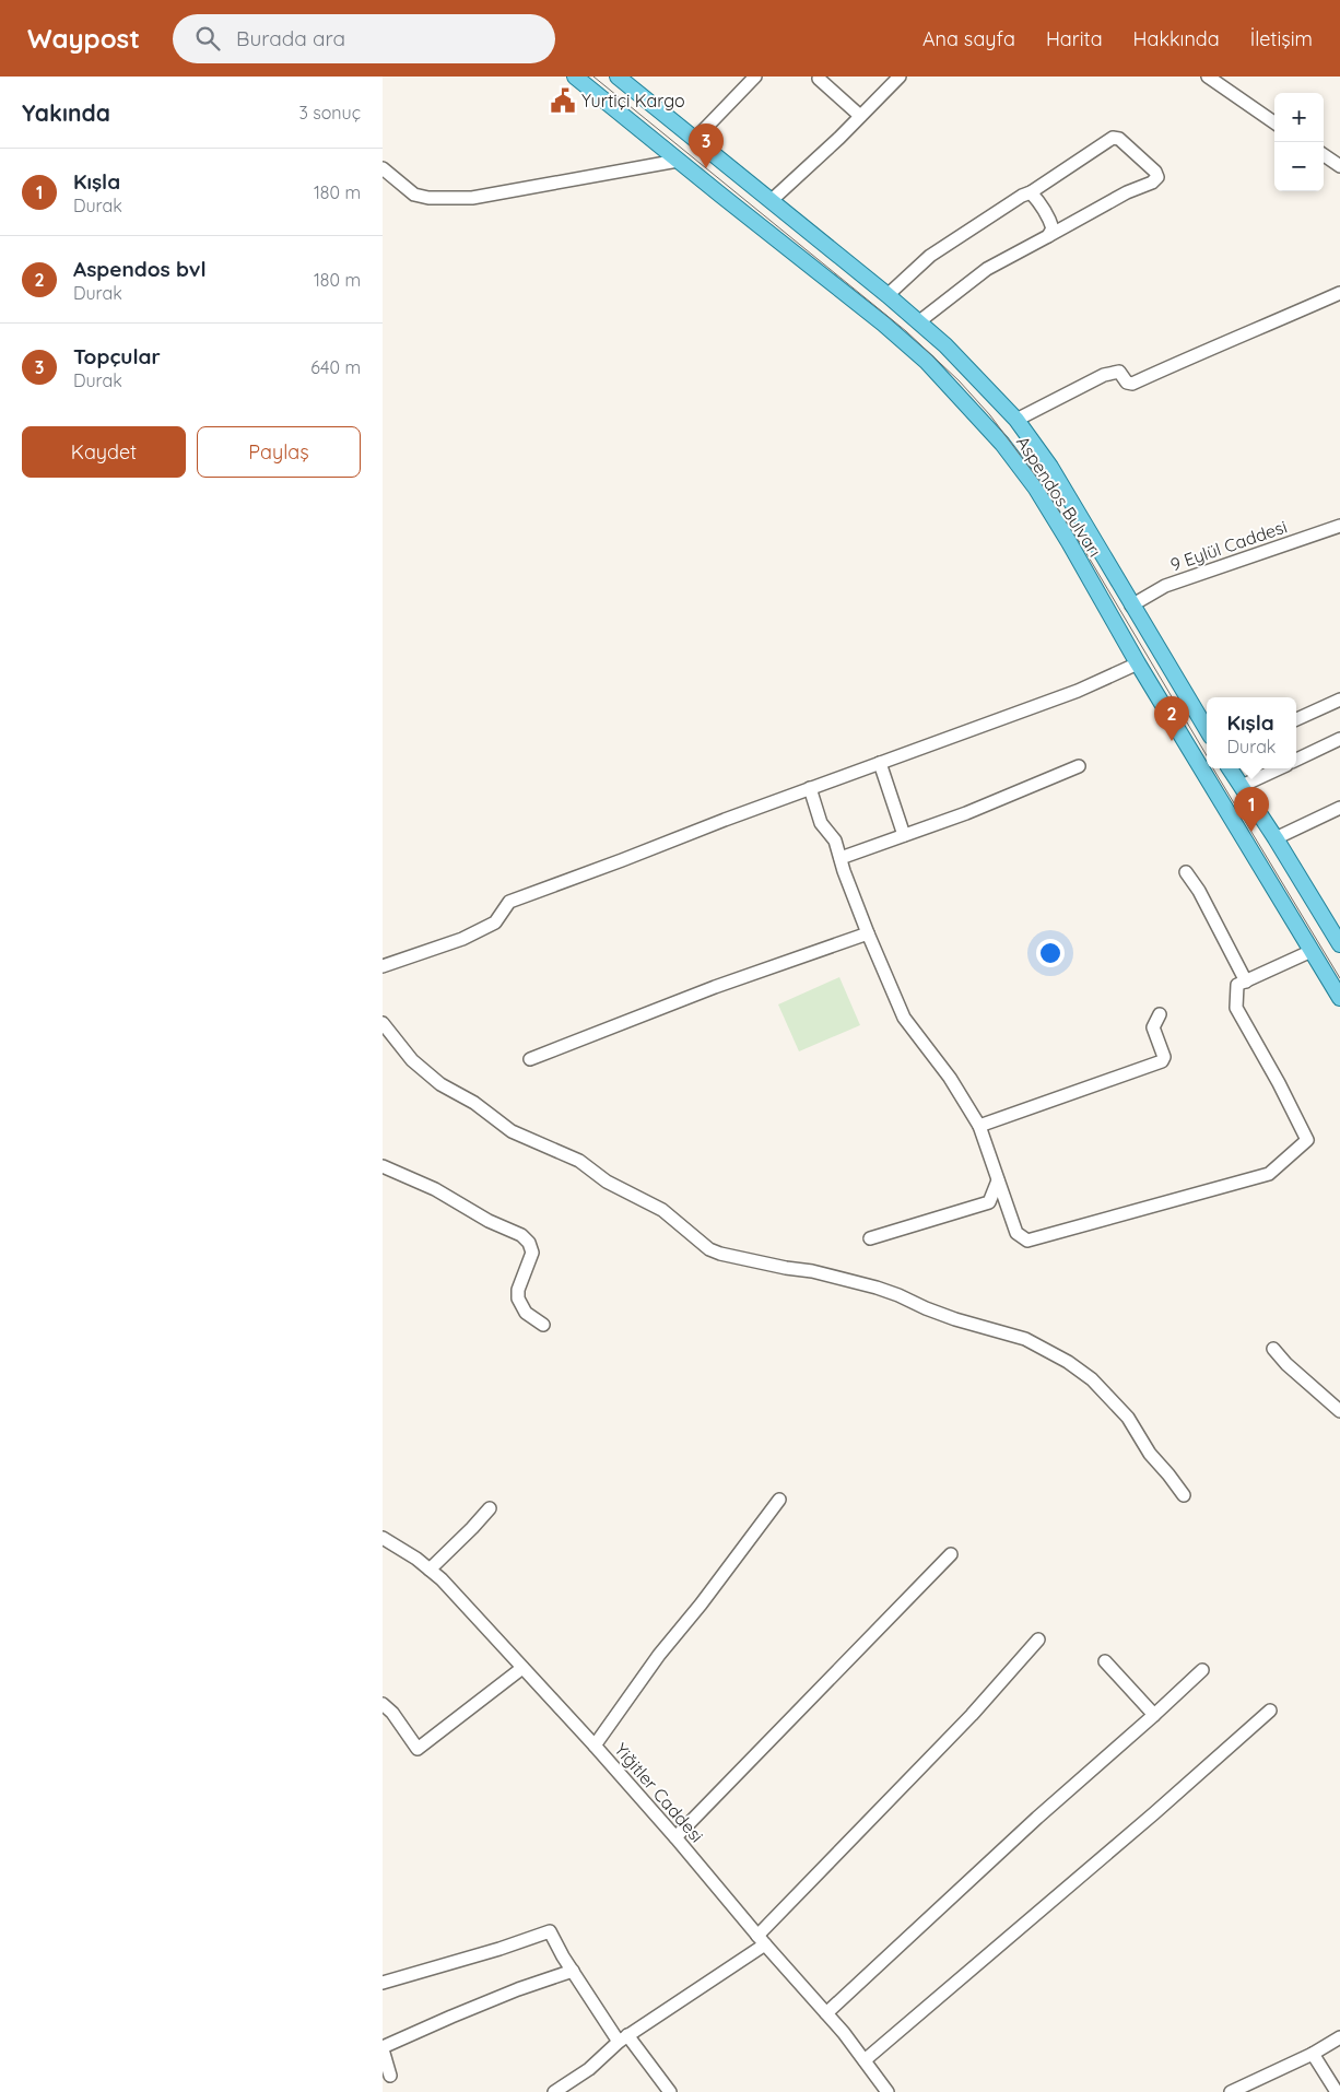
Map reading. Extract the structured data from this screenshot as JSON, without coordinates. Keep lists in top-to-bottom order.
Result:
{
  "streets": {
    "main road": ["Aspendos Bulvarı"],
    "street": ["9 Eylül Caddesi", "Yiğitler Caddesi"]
  },
  "crossings": [
    ["Aspendos Bulvarı", "9 Eylül Caddesi"]
  ],
  "places": {
    "public building": ["Yurtiçi Kargo"]
  },
  "page": {
    "header": "Waypost",
    "search": "Burada ara",
    "nav": [
      "Ana sayfa",
      "Harita",
      "Hakkında",
      "İletişim"
    ],
    "heading": ["Yakında", "3 sonuç"],
    "map_buttons": ["+", "−"],
    "pins": ["3", "2", "1"],
    "list": [
      {
        "mark": "1",
        "name": "Kışla",
        "note": "Durak",
        "value": "180 m"
      },
      {
        "mark": "2",
        "name": "Aspendos bvl",
        "note": "Durak",
        "value": "180 m"
      },
      {
        "mark": "3",
        "name": "Topçular",
        "note": "Durak",
        "value": "640 m"
      }
    ],
    "buttons": ["Kaydet", "Paylaş"],
    "popup": ["Kışla", "Durak"]
  }
}
